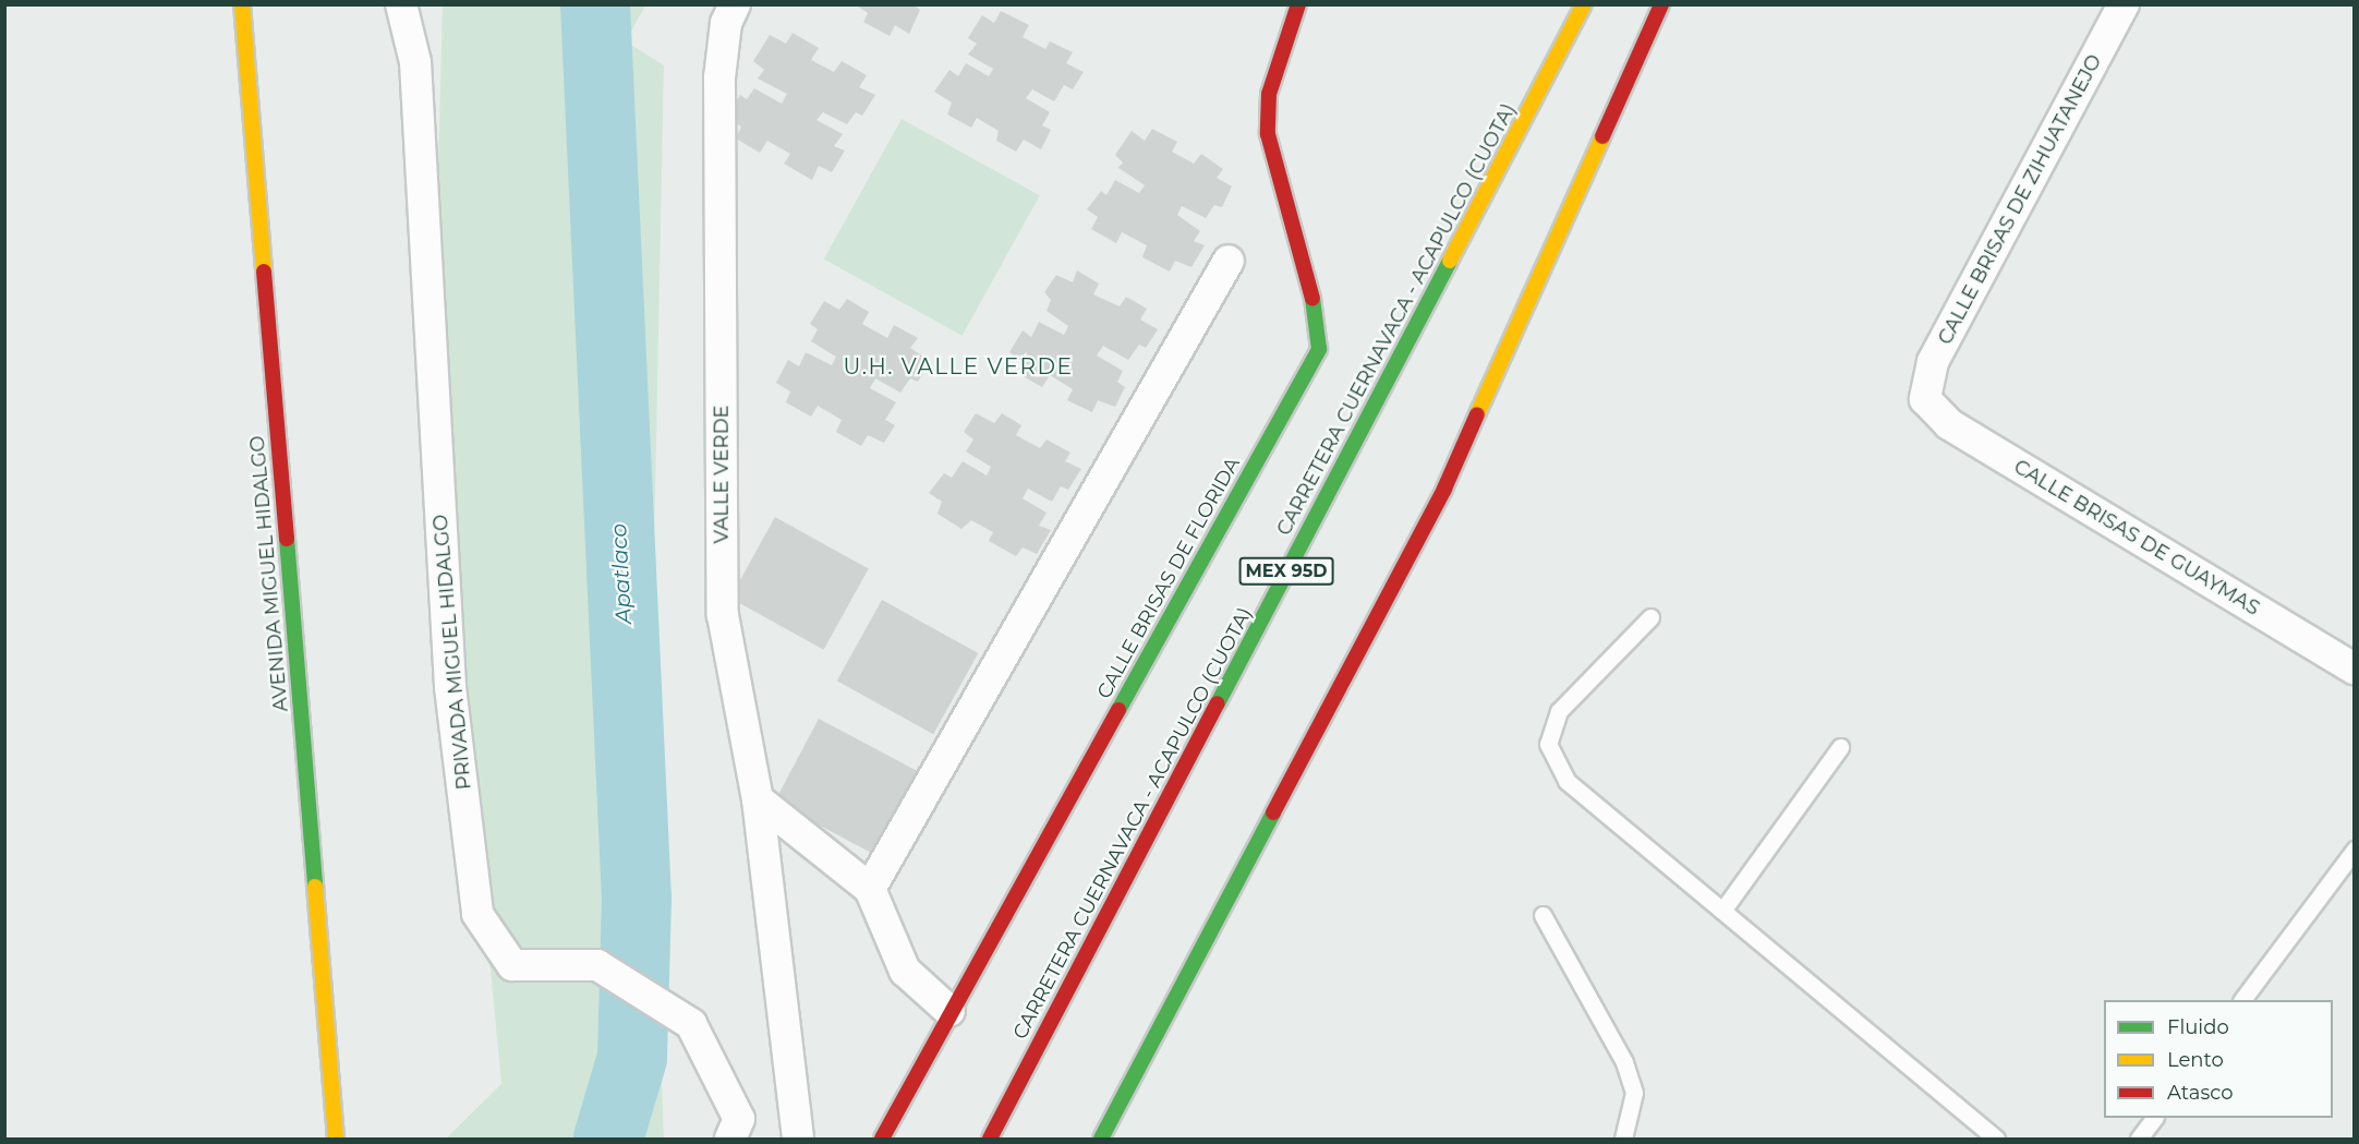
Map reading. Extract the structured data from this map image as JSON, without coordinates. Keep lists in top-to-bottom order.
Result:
{
  "streets": {
    "main road": [
      "CARRETERA CUERNAVACA - ACAPULCO (CUOTA)",
      "MEX 95D",
      "AVENIDA MIGUEL HIDALGO",
      "CALLE BRISAS DE FLORIDA"
    ],
    "street": [
      "CALLE BRISAS DE ZIHUATANEJO",
      "VALLE VERDE",
      "CALLE BRISAS DE GUAYMAS",
      "PRIVADA MIGUEL HIDALGO"
    ]
  },
  "crossings": [
    ["CALLE BRISAS DE ZIHUATANEJO", "CALLE BRISAS DE GUAYMAS"]
  ],
  "districts": ["U.H. VALLE VERDE"],
  "water": ["Apatlaco"],
  "legend": ["Fluido", "Lento", "Atasco"]
}
